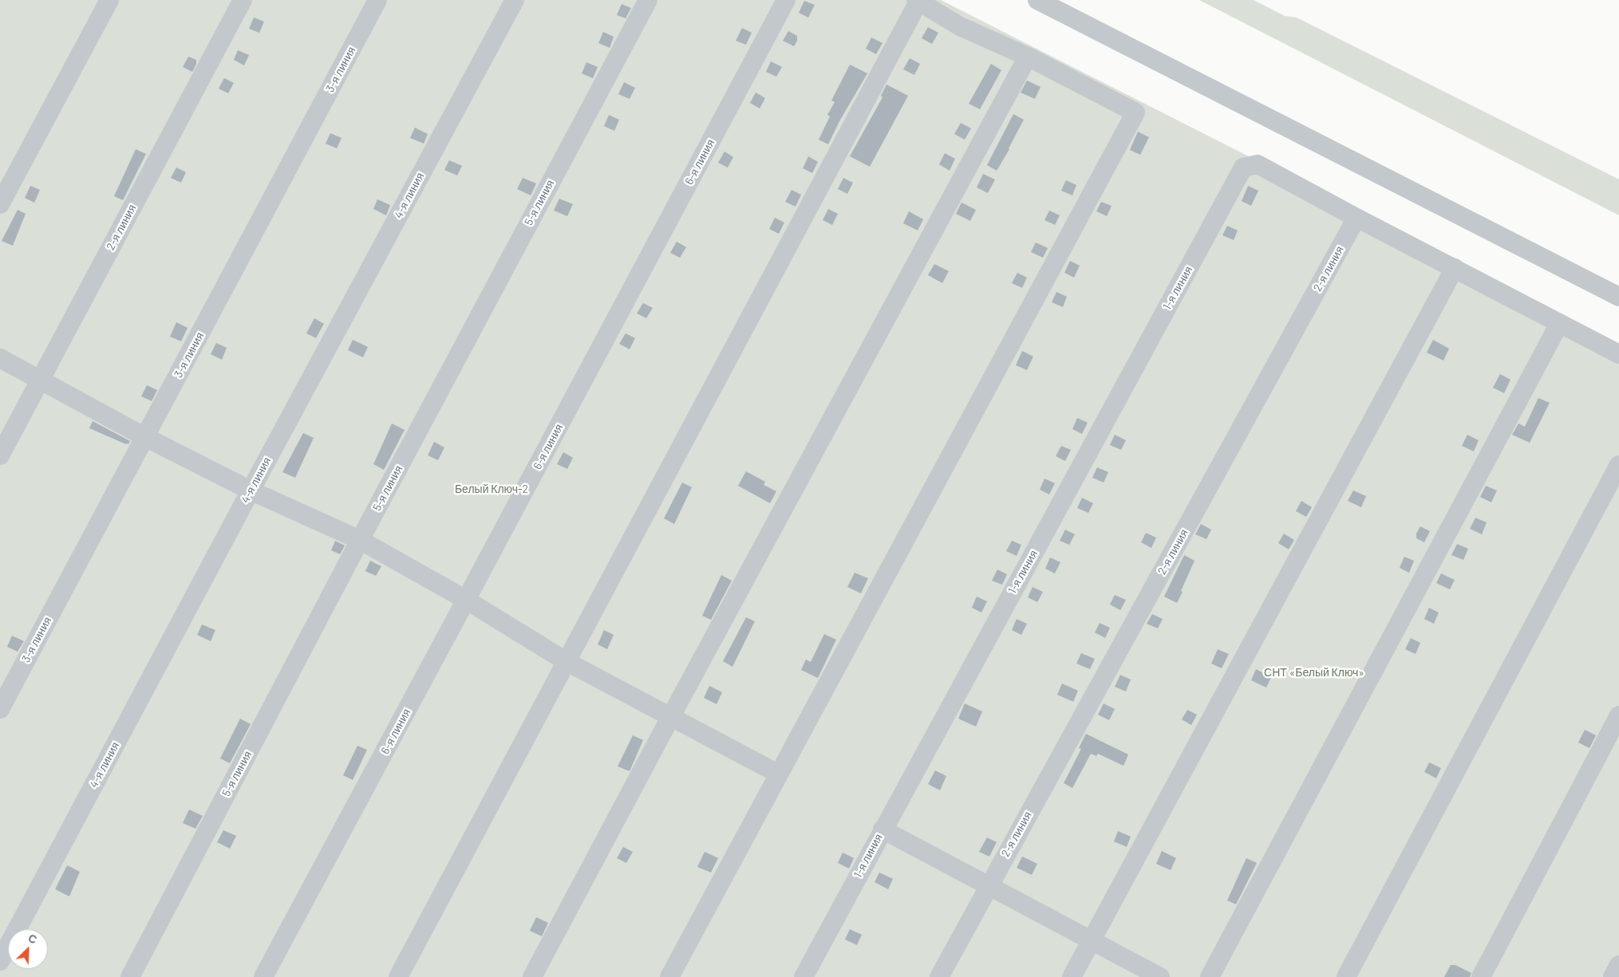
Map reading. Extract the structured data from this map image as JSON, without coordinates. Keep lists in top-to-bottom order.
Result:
{
  "streets": {
    "street": [
      "3-я линия",
      "6-я линия",
      "4-я линия",
      "5-я линия",
      "2-я линия",
      "1-я линия"
    ]
  },
  "crossings": [
    ["2-я линия", "1-я линия"]
  ],
  "parks": ["Белый Ключ-2", "СНТ «Белый Ключ»"],
  "north": "top right"
}
